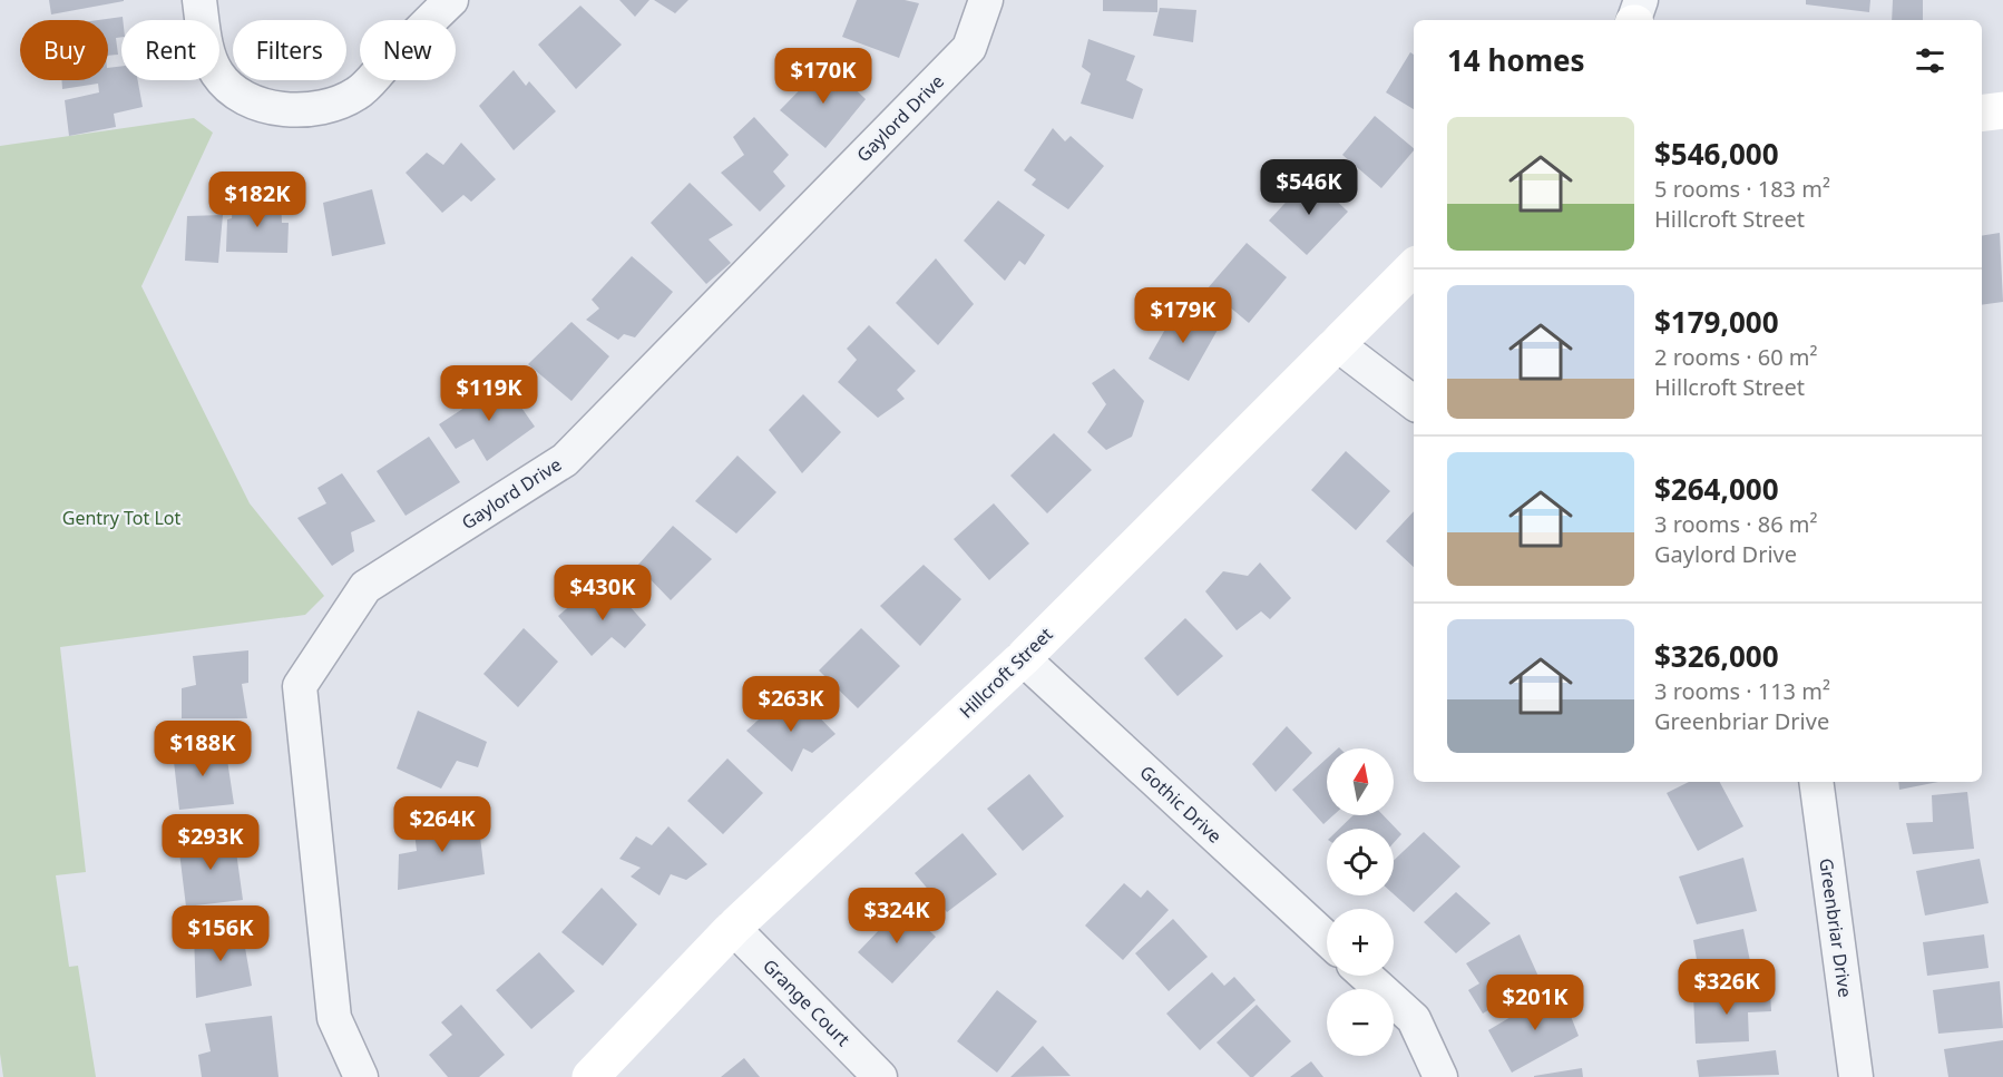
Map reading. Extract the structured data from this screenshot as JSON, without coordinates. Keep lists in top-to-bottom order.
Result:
{
  "streets": {
    "street": [
      "Gaylord Drive",
      "Hillcroft Street",
      "Gothic Drive",
      "Greenbriar Drive",
      "Grange Court"
    ]
  },
  "crossings": [
    ["Hillcroft Street", "Gothic Drive"],
    ["Hillcroft Street", "Grange Court"]
  ],
  "parks": ["Gentry Tot Lot"],
  "north": "top",
  "page": {
    "chip": [
      "Buy",
      "Rent",
      "Filters",
      "New"
    ],
    "heading": "14 homes",
    "price": [
      "$170K",
      "$546K",
      "$182K",
      "$179K",
      "$119K",
      "$430K",
      "$263K",
      "$188K",
      "$264K",
      "$293K",
      "$324K",
      "$156K",
      "$326K",
      "$201K"
    ],
    "list": [
      {
        "name": "$546,000",
        "note": "5 rooms · 183 m² · Hillcroft Street"
      },
      {
        "name": "$179,000",
        "note": "2 rooms · 60 m² · Hillcroft Street"
      },
      {
        "name": "$264,000",
        "note": "3 rooms · 86 m² · Gaylord Drive"
      },
      {
        "name": "$326,000",
        "note": "3 rooms · 113 m² · Greenbriar Drive"
      }
    ],
    "map_buttons": ["+", "−"]
  }
}
